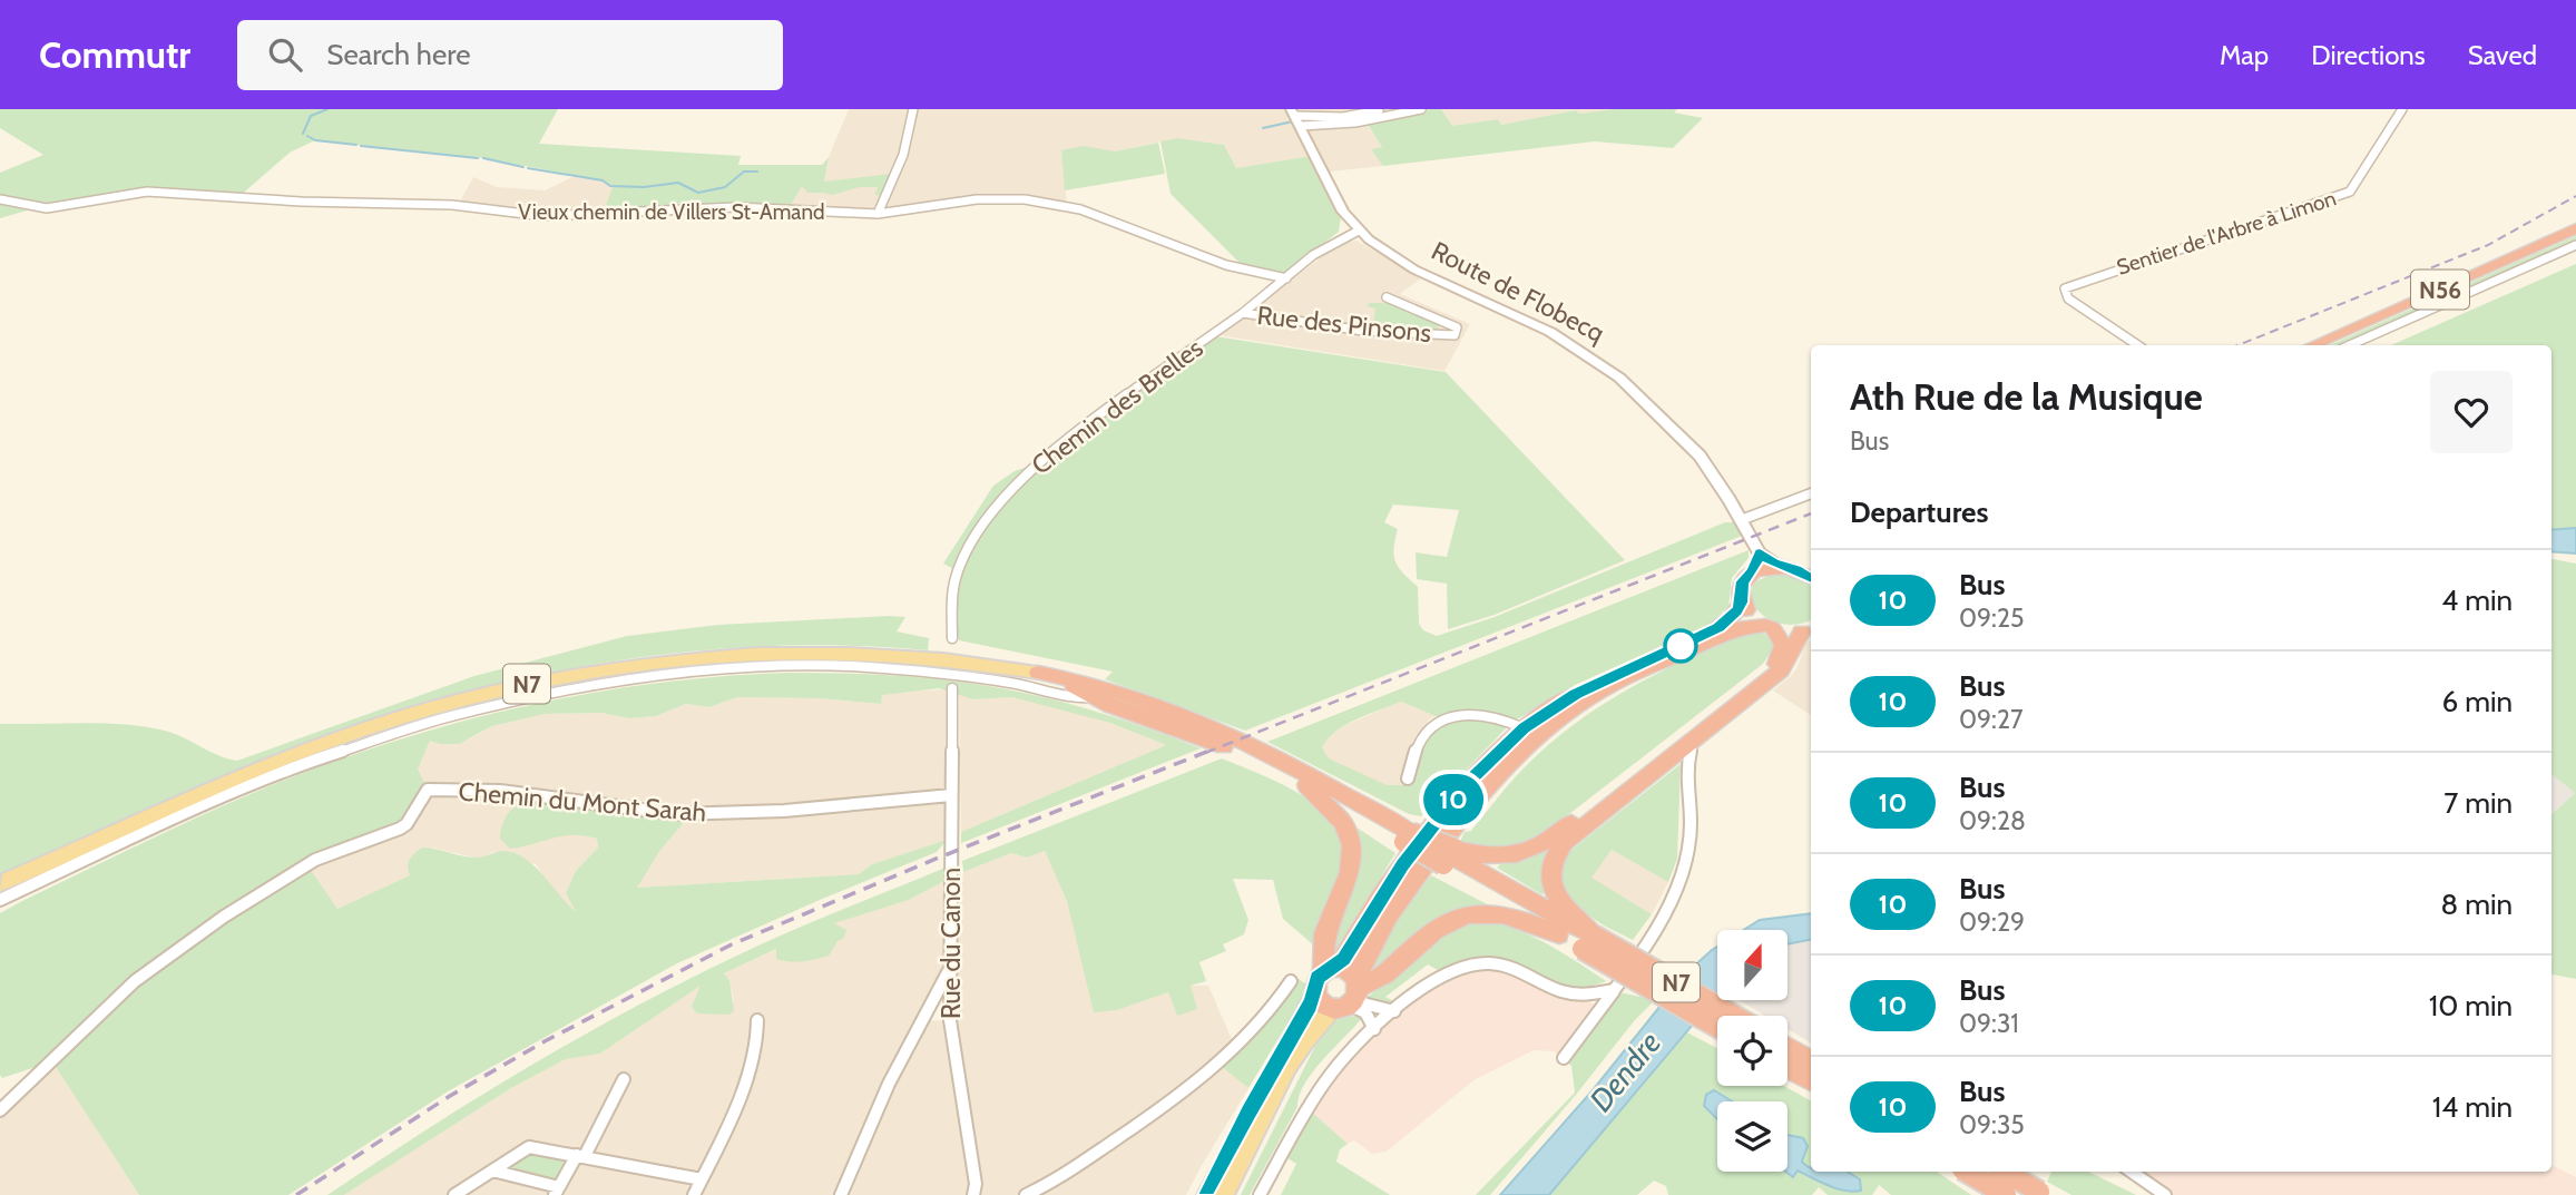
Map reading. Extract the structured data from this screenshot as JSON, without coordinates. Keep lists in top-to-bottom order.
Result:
{
  "streets": {
    "highway": ["N56", "N7"],
    "street": [
      "Vieux chemin de Villers St-Amand",
      "Sentier de l'Arbre à Limon",
      "Route de Flobecq",
      "Rue des Pinsons",
      "Chemin des Brelles",
      "Chemin du Mont Sarah",
      "Rue du Canon"
    ]
  },
  "crossings": [
    ["Vieux chemin de Villers St-Amand", "Chemin des Brelles"],
    ["Route de Flobecq", "Chemin des Brelles"],
    ["Rue des Pinsons", "Chemin des Brelles"],
    ["Chemin du Mont Sarah", "Rue du Canon"]
  ],
  "water": ["Dendre"],
  "lines": ["bus line 10"],
  "north": "top",
  "page": {
    "header": "Commutr",
    "search": "Search here",
    "nav": ["Map", "Directions", "Saved"],
    "on_map": "10",
    "heading": [
      ["Ath Rue de la Musique", "Bus"],
      "Departures"
    ],
    "list": [
      {
        "mark": "10",
        "name": "Bus",
        "note": "09:25",
        "value": "4 min"
      },
      {
        "mark": "10",
        "name": "Bus",
        "note": "09:27",
        "value": "6 min"
      },
      {
        "mark": "10",
        "name": "Bus",
        "note": "09:28",
        "value": "7 min"
      },
      {
        "mark": "10",
        "name": "Bus",
        "note": "09:29",
        "value": "8 min"
      },
      {
        "mark": "10",
        "name": "Bus",
        "note": "09:31",
        "value": "10 min"
      },
      {
        "mark": "10",
        "name": "Bus",
        "note": "09:35",
        "value": "14 min"
      }
    ]
  }
}
